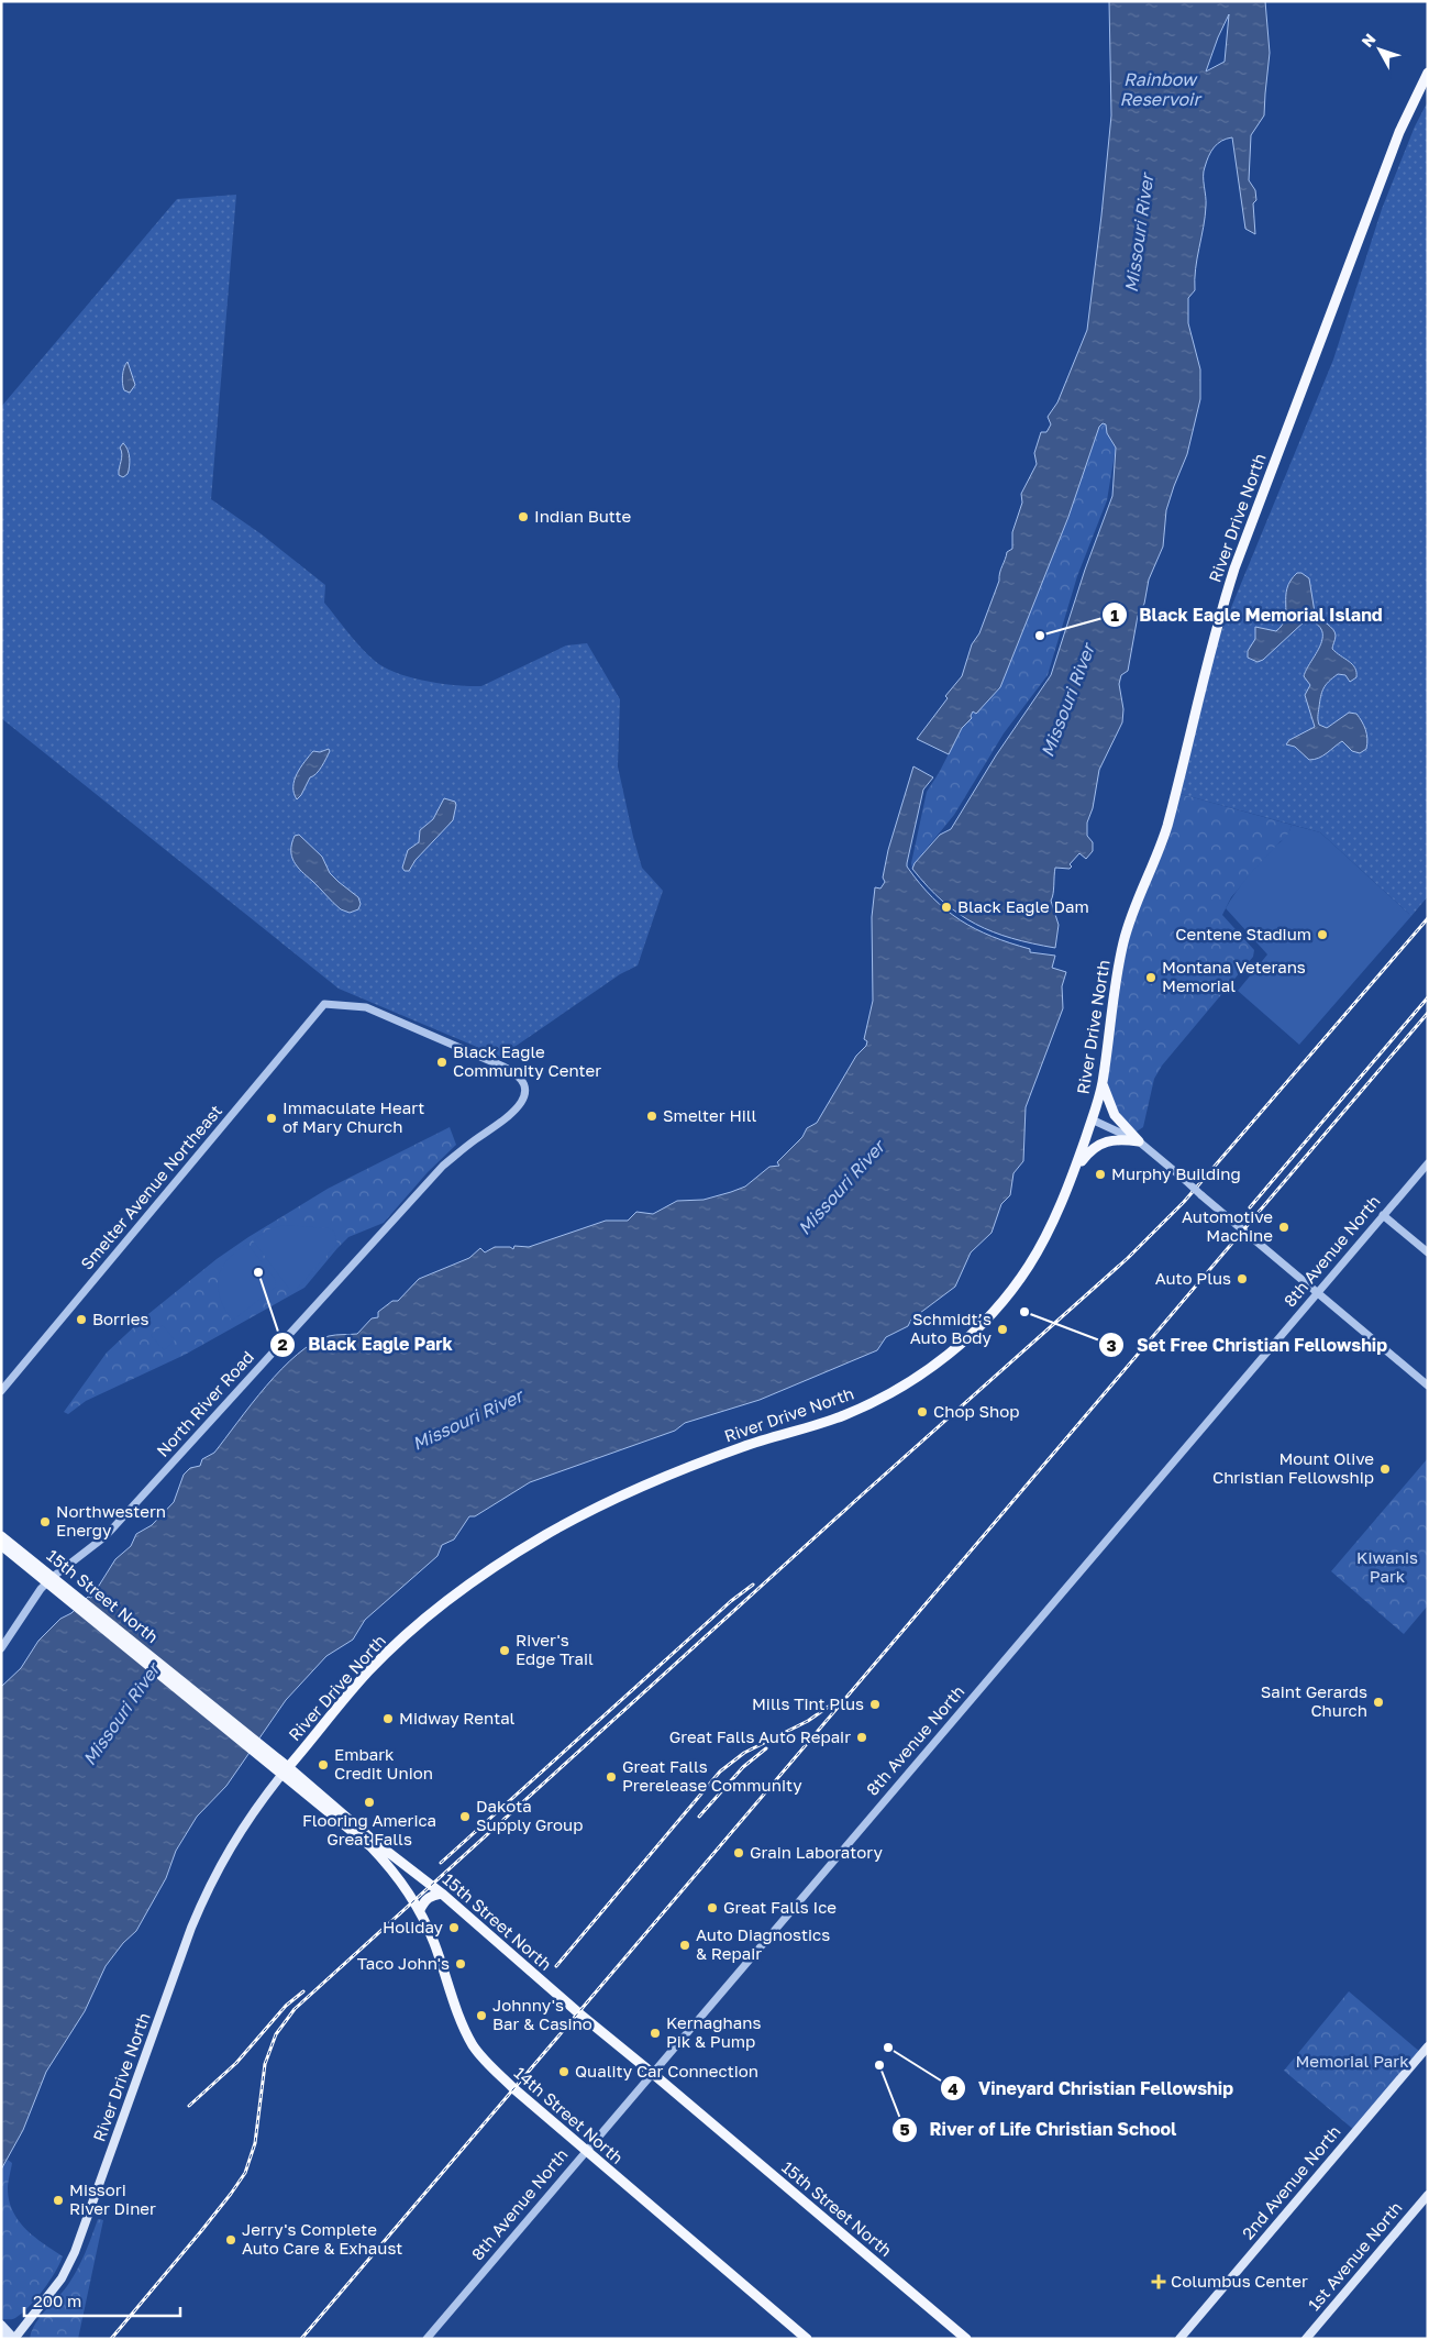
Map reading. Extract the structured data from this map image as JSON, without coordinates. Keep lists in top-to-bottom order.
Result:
{
  "streets": {
    "main road": [
      "River Drive North",
      "15th Street North",
      "14th Street North",
      "2nd Avenue North",
      "1st Avenue North"
    ],
    "street": ["Smelter Avenue Northeast", "8th Avenue North", "North River Road"]
  },
  "crossings": [
    ["River Drive North", "15th Street North"],
    ["Smelter Avenue Northeast", "North River Road"],
    ["8th Avenue North", "15th Street North"],
    ["8th Avenue North", "14th Street North"],
    ["North River Road", "15th Street North"],
    ["15th Street North", "14th Street North"]
  ],
  "water": ["Rainbow Reservoir", "Missouri River"],
  "parks": ["Kiwanis Park", "Memorial Park"],
  "places": {
    "other": [
      "Indian Butte",
      "Black Eagle Memorial Island",
      "Black Eagle Dam",
      "Centene Stadium",
      "Montana Veterans Memorial",
      "Black Eagle Community Center",
      "Smelter Hill",
      "Immaculate Heart of Mary Church",
      "Murphy Building",
      "Automotive Machine",
      "Black Eagle Park",
      "Auto Plus",
      "Set Free Christian Fellowship",
      "Borries",
      "Schmidt’s Auto Body",
      "Chop Shop",
      "Mount Olive Christian Fellowship",
      "Northwestern Energy",
      "River's Edge Trail",
      "Saint Gerards Church",
      "Mills Tint Plus",
      "Midway Rental",
      "Great Falls Auto Repair",
      "Embark Credit Union",
      "Great Falls Prerelease Community",
      "Flooring America Great Falls",
      "Dakota Supply Group",
      "Grain Laboratory",
      "Great Falls Ice",
      "Holiday",
      "Auto Diagnostics & Repair",
      "Taco John's",
      "Johnny's Bar & Casino",
      "Kernaghans Pik & Pump",
      "Vineyard Christian Fellowship",
      "River of Life Christian School",
      "Quality Car Connection",
      "Missori River Diner",
      "Jerry's Complete Auto Care & Exhaust"
    ],
    "health": ["Columbus Center"]
  },
  "scale_bar": "200 m",
  "north": "top left"
}
